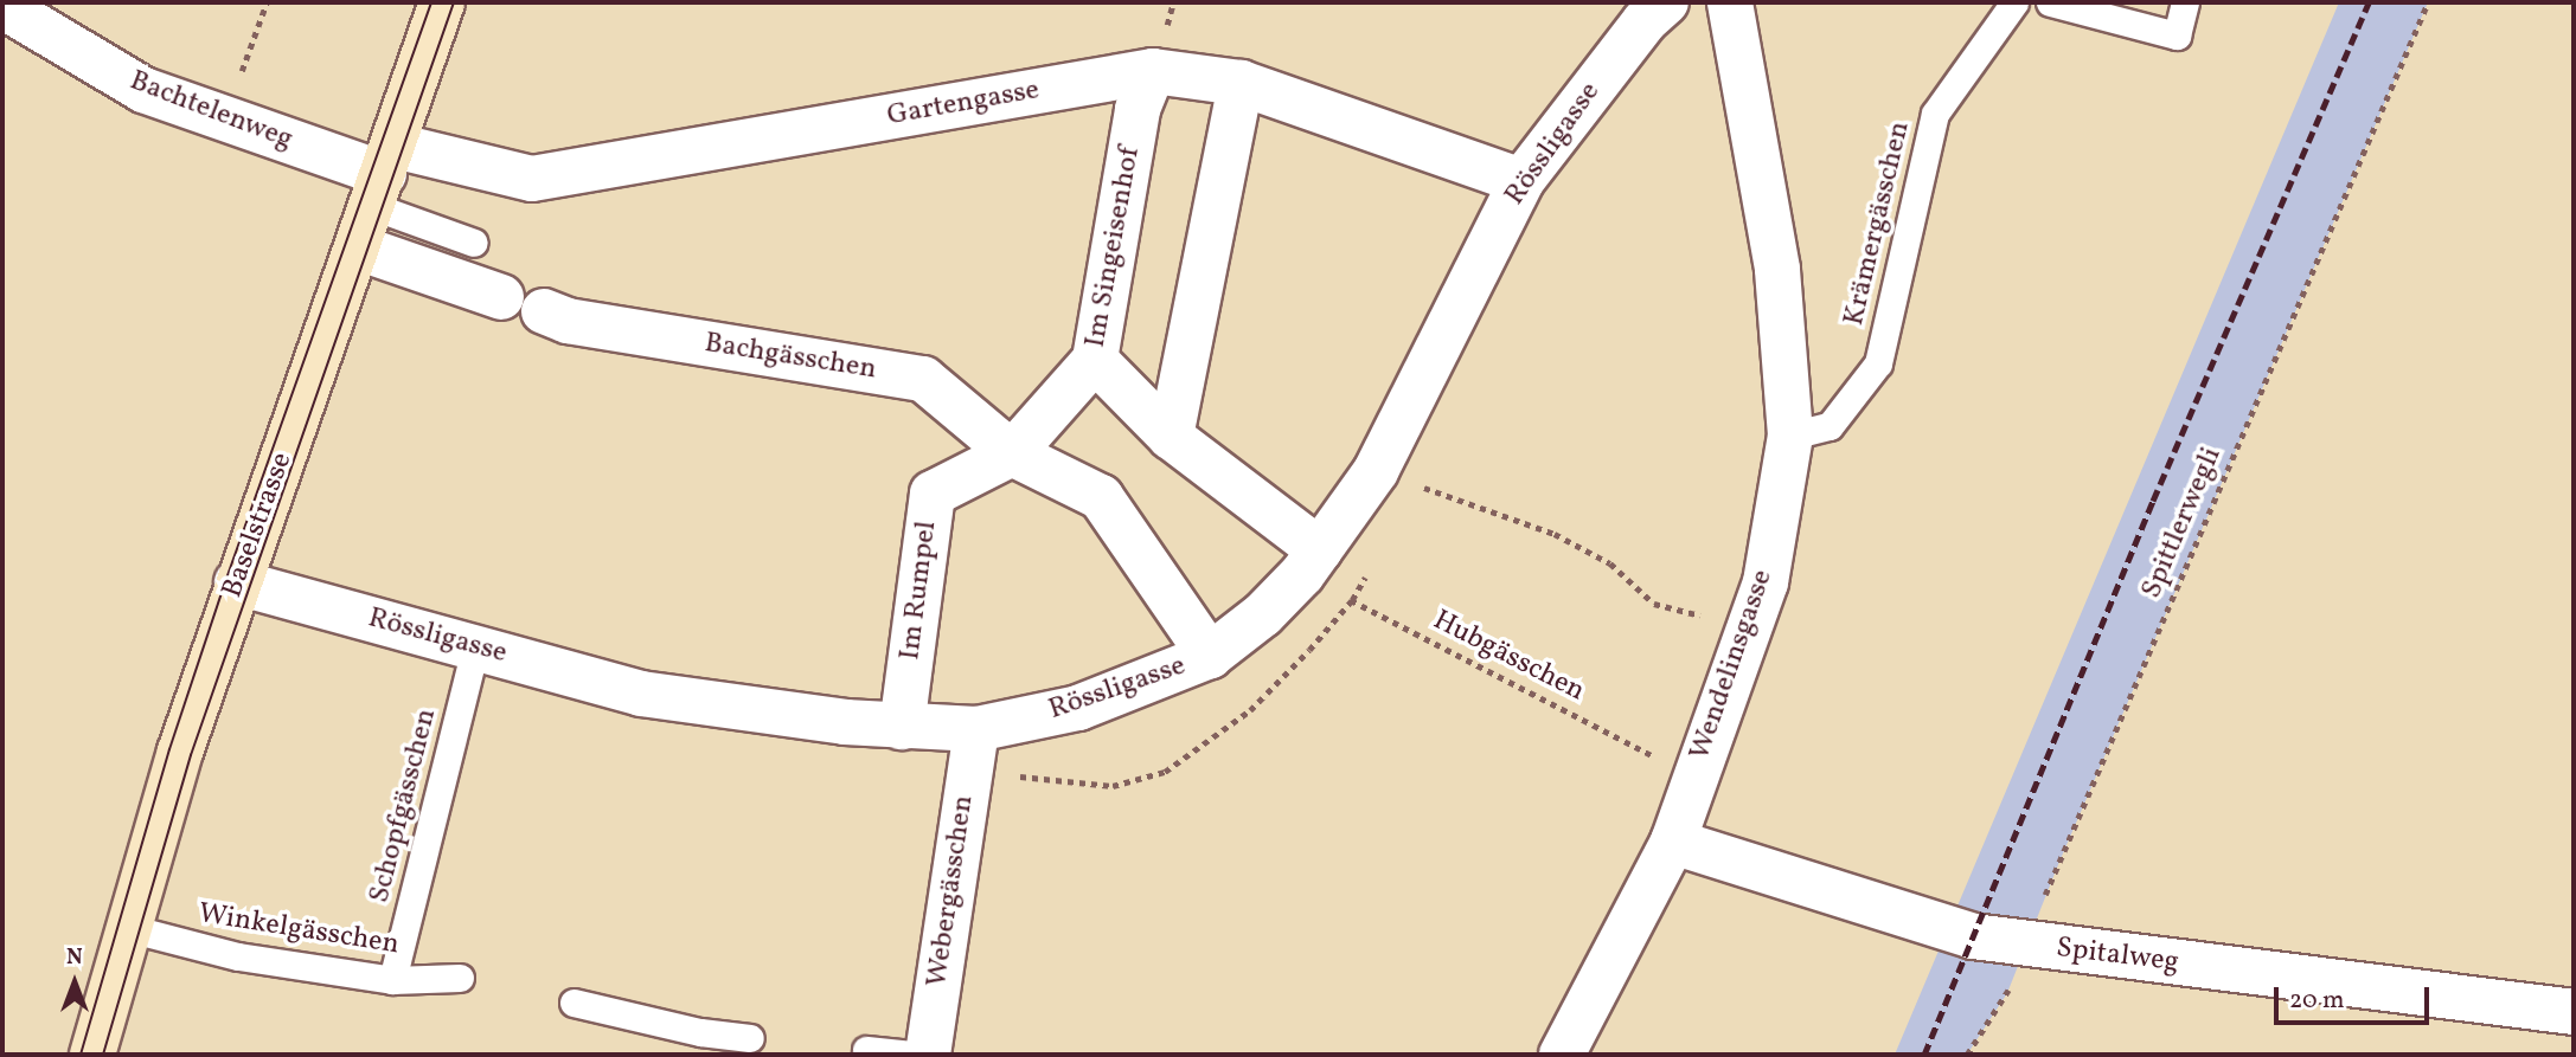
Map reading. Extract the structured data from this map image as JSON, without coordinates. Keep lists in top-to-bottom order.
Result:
{
  "streets": {
    "main road": ["Baselstrasse"],
    "street": [
      "Gartengasse",
      "Bachtelenweg",
      "Rössligasse",
      "Im Singeisenhof",
      "Bachgässchen",
      "Im Rumpel",
      "Wendelinsgasse",
      "Webergässchen",
      "Spitalweg"
    ],
    "lane": ["Krämergässchen", "Schopfgässchen", "Winkelgässchen"],
    "path": ["Spittlerwegli", "Hubgässchen"]
  },
  "crossings": [
    ["Gartengasse", "Bachtelenweg"],
    ["Gartengasse", "Rössligasse"],
    ["Gartengasse", "Im Singeisenhof"],
    ["Gartengasse", "Baselstrasse"],
    ["Bachtelenweg", "Baselstrasse"],
    ["Rössligasse", "Baselstrasse"],
    ["Rössligasse", "Im Rumpel"],
    ["Rössligasse", "Hubgässchen"],
    ["Rössligasse", "Schopfgässchen"],
    ["Rössligasse", "Webergässchen"],
    ["Krämergässchen", "Wendelinsgasse"],
    ["Im Singeisenhof", "Bachgässchen"],
    ["Im Singeisenhof", "Im Rumpel"],
    ["Bachgässchen", "Im Rumpel"],
    ["Spittlerwegli", "Spitalweg"],
    ["Baselstrasse", "Winkelgässchen"],
    ["Hubgässchen", "Wendelinsgasse"],
    ["Wendelinsgasse", "Spitalweg"],
    ["Schopfgässchen", "Winkelgässchen"]
  ],
  "scale_bar": "20 m",
  "north": "top"
}
